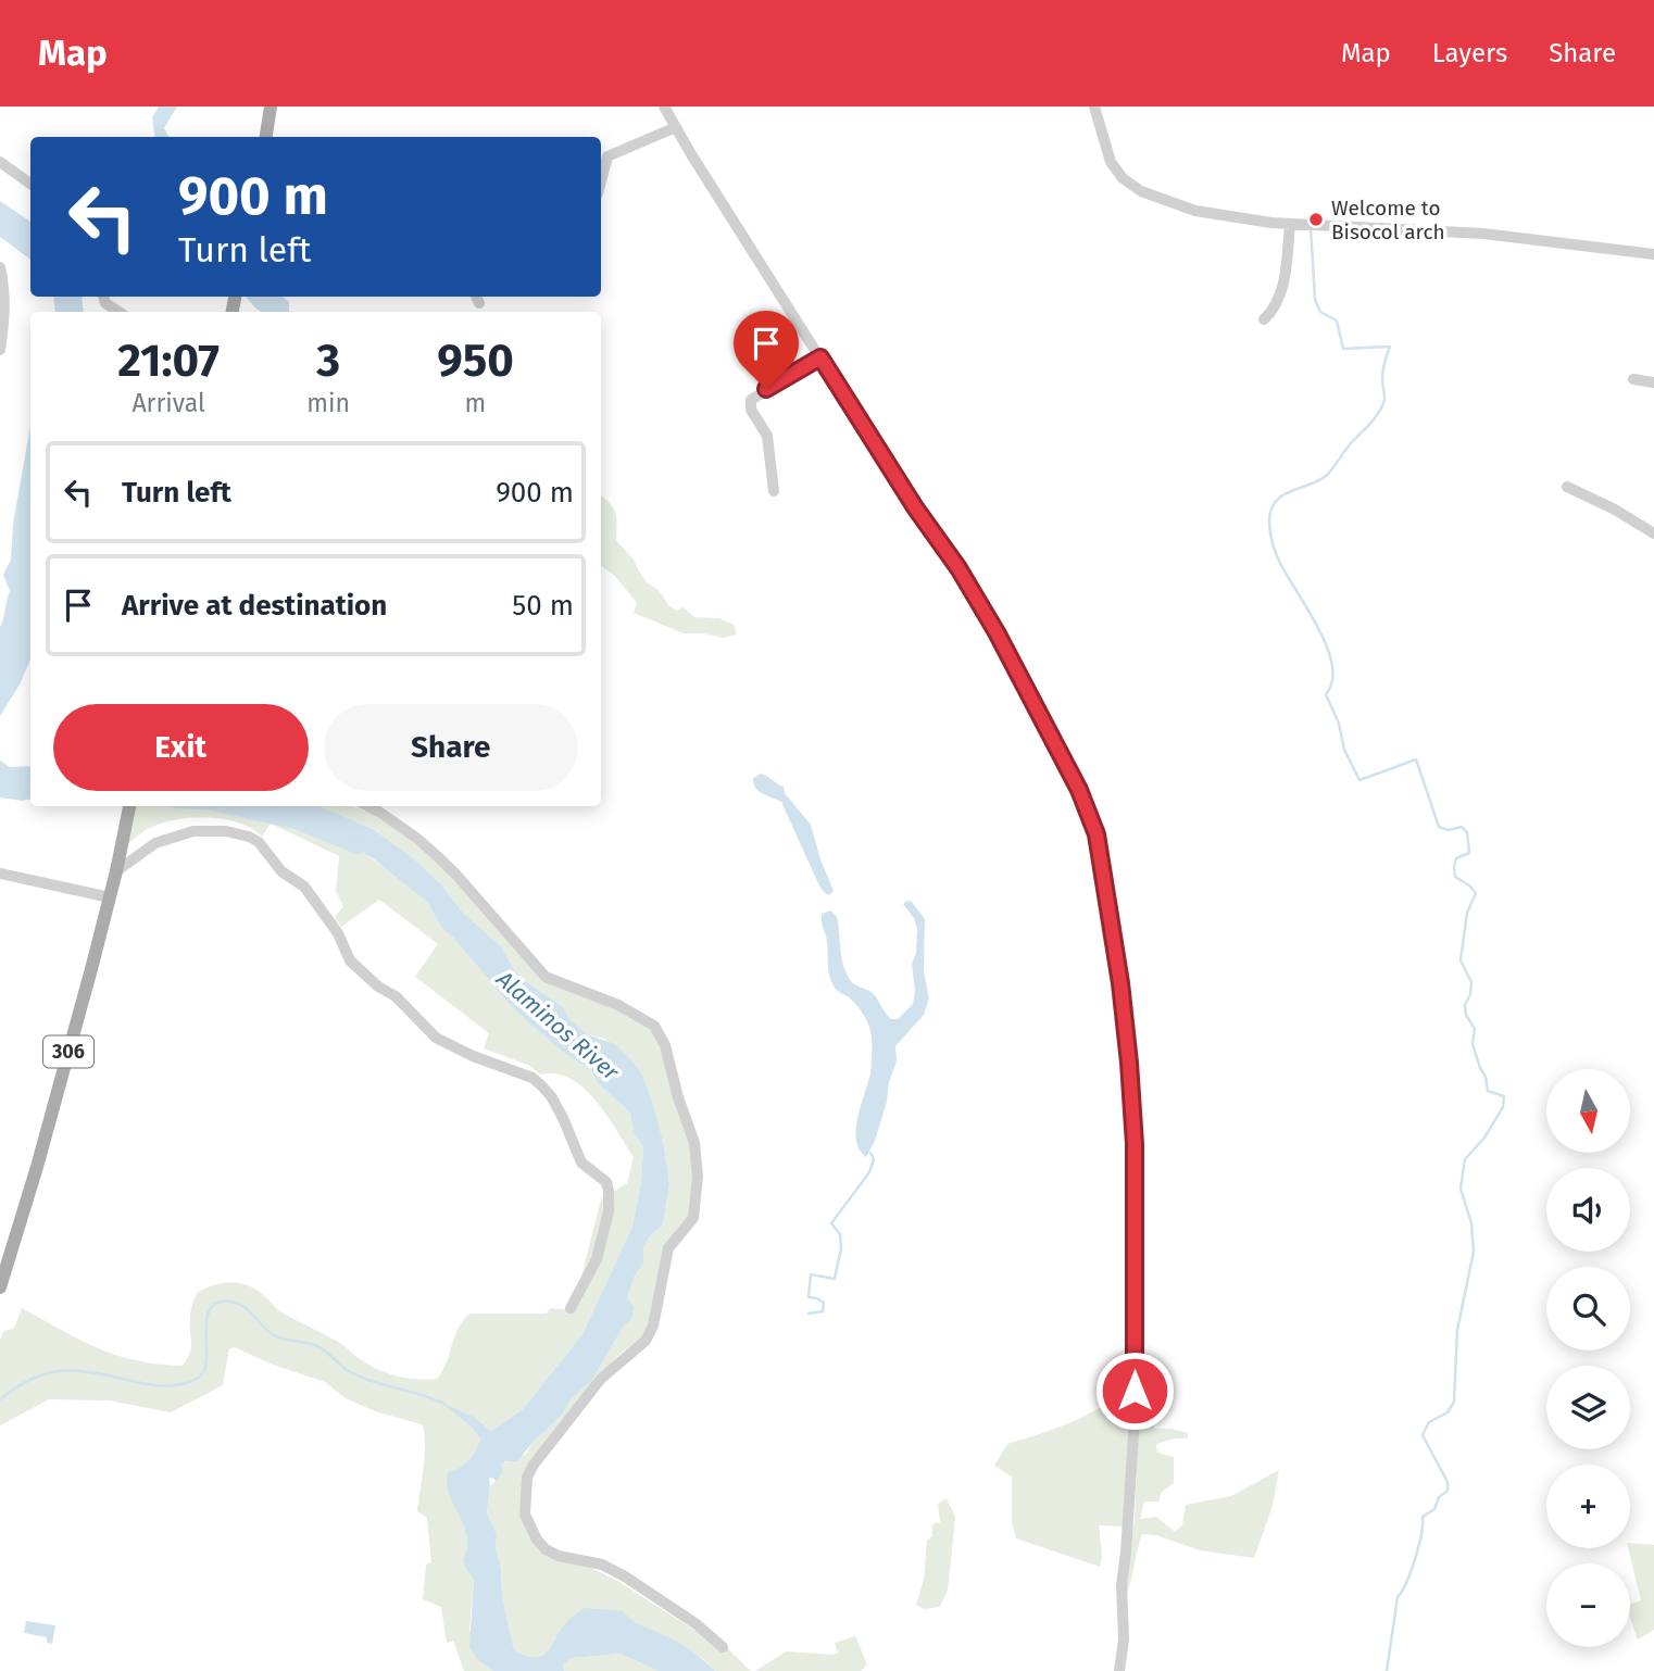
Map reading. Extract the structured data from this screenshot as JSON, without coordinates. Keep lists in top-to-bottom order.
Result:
{
  "streets": {
    "main road": ["306"]
  },
  "water": ["Alaminos River"],
  "places": ["Welcome to Bisocol arch"],
  "north": "bottom",
  "page": {
    "header": "Map",
    "nav": ["Map", "Layers", "Share"],
    "turn": ["900 m", "Turn left"],
    "eta": [
      "21:07",
      "Arrival",
      "3",
      "min",
      "950",
      "m"
    ],
    "list": [
      {
        "name": "Turn left",
        "value": "900 m"
      },
      {
        "name": "Arrive at destination",
        "value": "50 m"
      }
    ],
    "buttons": ["Exit", "Share"],
    "map_buttons": ["+", "−"]
  }
}
